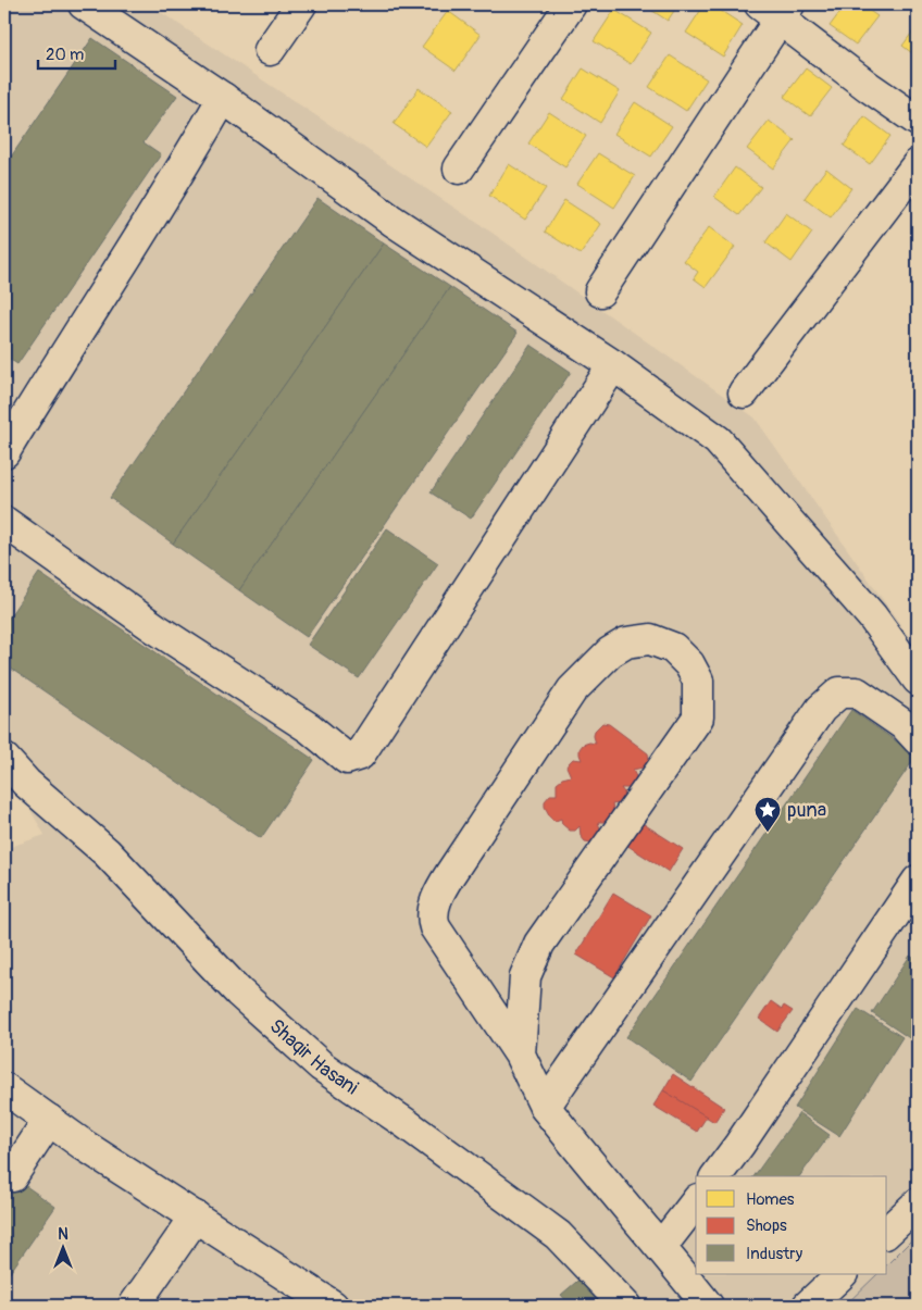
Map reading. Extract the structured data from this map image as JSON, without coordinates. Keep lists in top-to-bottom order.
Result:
{
  "streets": {
    "street": ["Shaqir Hasani"]
  },
  "places": {
    "place": ["puna"]
  },
  "legend": ["Homes", "Shops", "Industry"],
  "scale_bar": "20 m",
  "north": "top"
}
